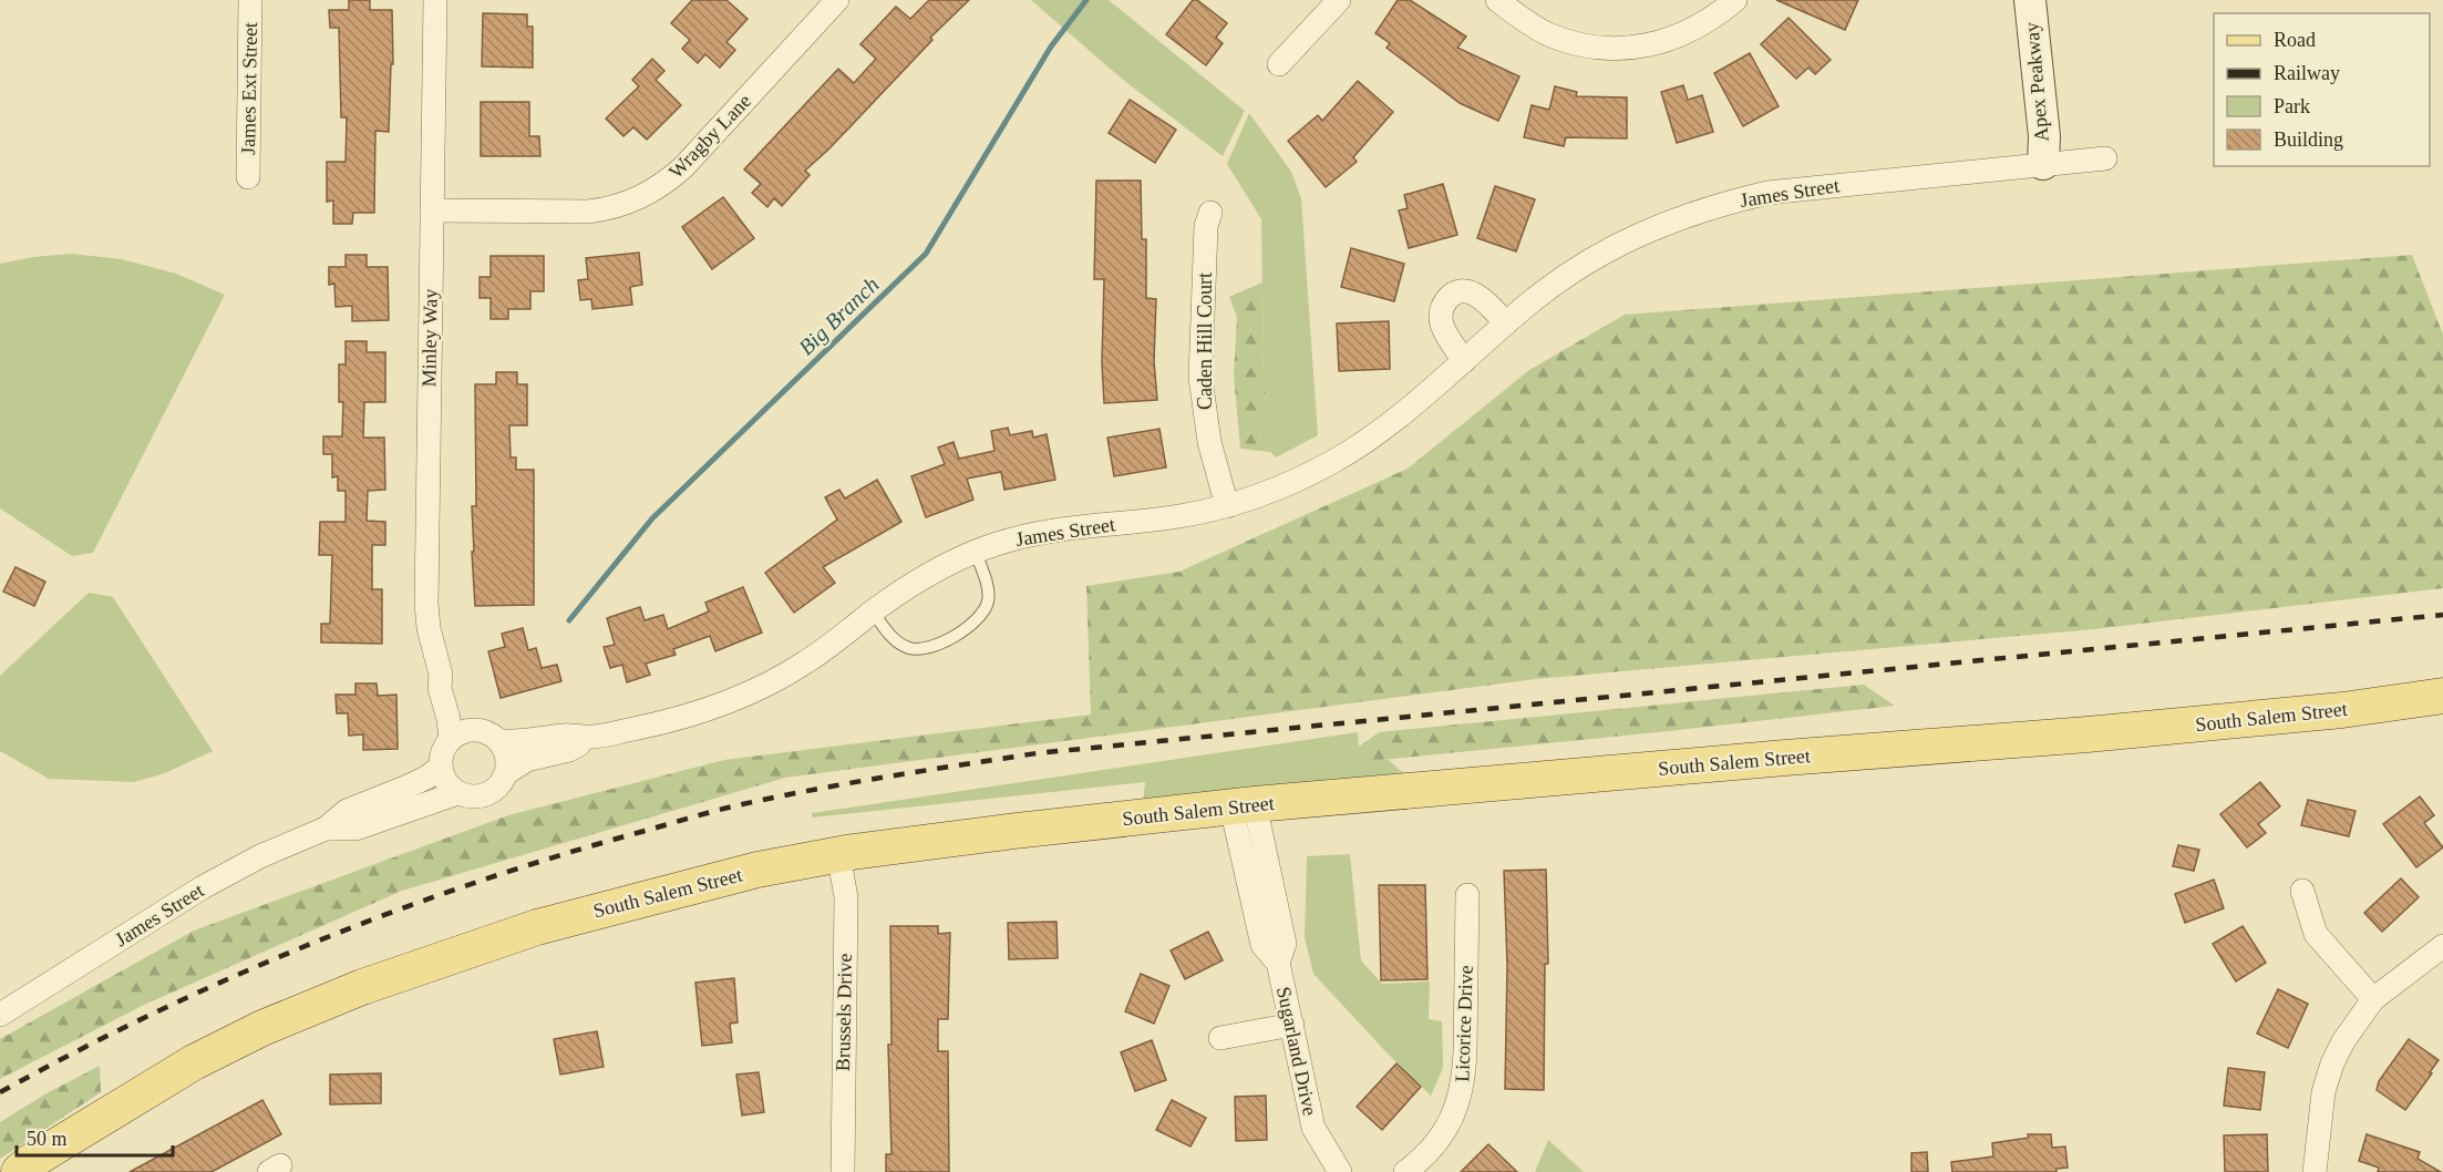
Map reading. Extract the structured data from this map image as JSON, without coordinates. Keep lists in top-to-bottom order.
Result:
{
  "streets": {
    "main road": ["Apex Peakway", "South Salem Street"],
    "street": [
      "James Ext Street",
      "Wragby Lane",
      "James Street",
      "Minley Way",
      "Caden Hill Court",
      "Brussels Drive",
      "Licorice Drive",
      "Sugarland Drive"
    ]
  },
  "crossings": [
    ["Apex Peakway", "James Street"],
    ["Wragby Lane", "Minley Way"],
    ["James Street", "Minley Way"],
    ["James Street", "Caden Hill Court"],
    ["South Salem Street", "Brussels Drive"],
    ["South Salem Street", "Sugarland Drive"]
  ],
  "water": ["Big Branch"],
  "legend": [
    "Road",
    "Railway",
    "Park",
    "Building"
  ],
  "scale_bar": "50 m"
}
